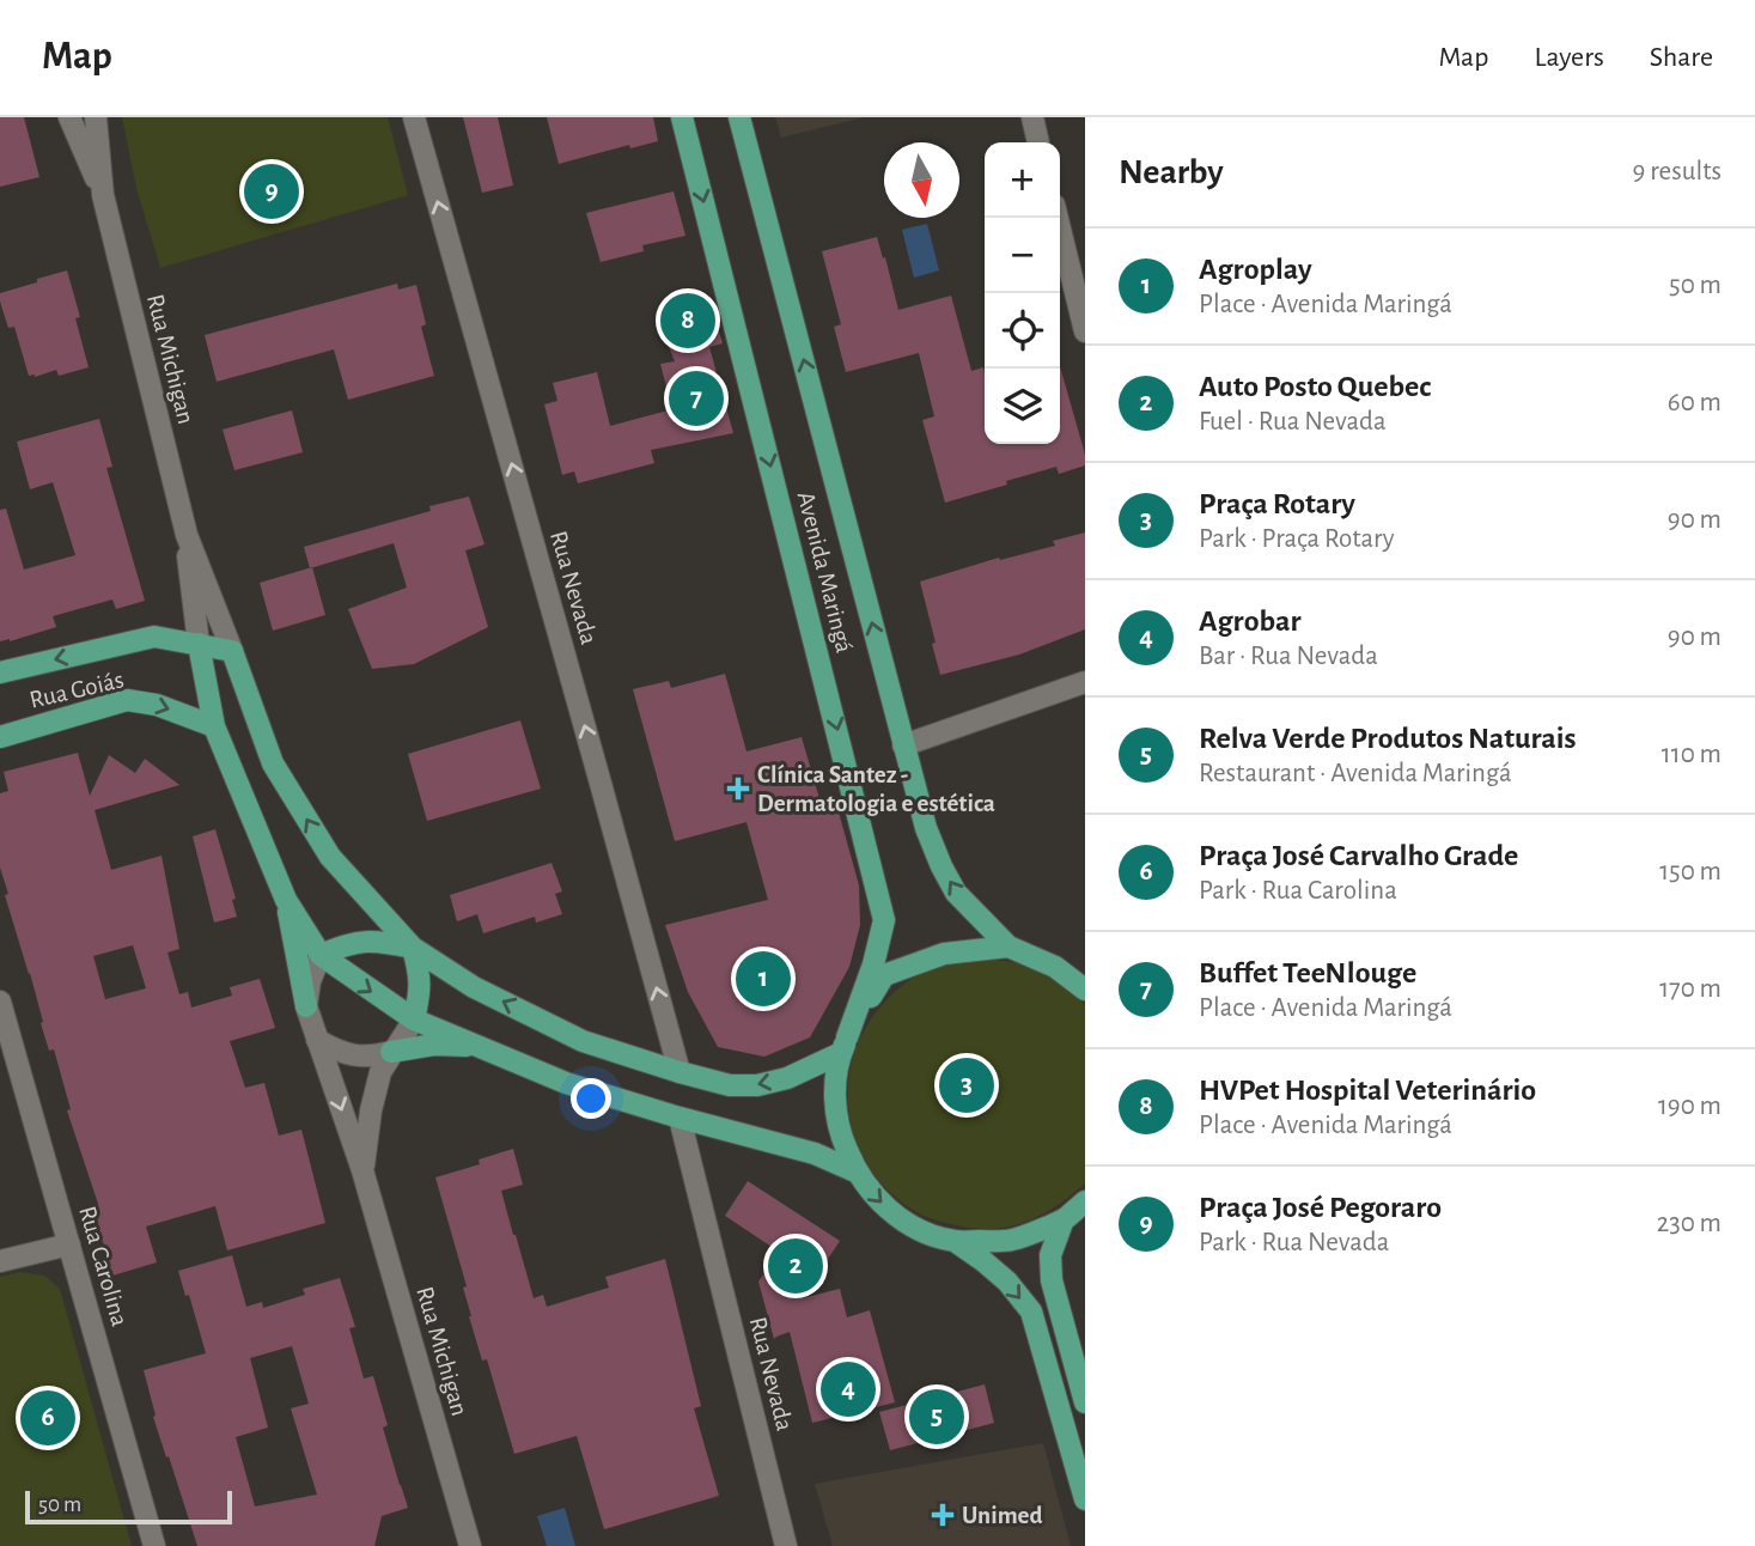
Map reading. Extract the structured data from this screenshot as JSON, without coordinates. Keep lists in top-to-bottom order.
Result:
{
  "streets": {
    "main road": ["Avenida Maringá", "Rua Goiás"],
    "street": ["Rua Michigan", "Rua Nevada", "Rua Carolina"]
  },
  "crossings": [
    ["Rua Michigan", "Rua Goiás"]
  ],
  "one_way": ["Rua Nevada"],
  "places": {
    "health": ["Clínica Santez - Dermatologia e estética", "Unimed"]
  },
  "scale_bar": "50 m",
  "north": "bottom",
  "page": {
    "header": "Map",
    "nav": ["Map", "Layers", "Share"],
    "heading": ["Nearby", "9 results"],
    "map_buttons": ["+", "−"],
    "pins": [
      "9",
      "8",
      "7",
      "1",
      "3",
      "2",
      "4",
      "5",
      "6"
    ],
    "list": [
      {
        "mark": "1",
        "name": "Agroplay",
        "note": "Place · Avenida Maringá",
        "value": "50 m"
      },
      {
        "mark": "2",
        "name": "Auto Posto Quebec",
        "note": "Fuel · Rua Nevada",
        "value": "60 m"
      },
      {
        "mark": "3",
        "name": "Praça Rotary",
        "note": "Park · Praça Rotary",
        "value": "90 m"
      },
      {
        "mark": "4",
        "name": "Agrobar",
        "note": "Bar · Rua Nevada",
        "value": "90 m"
      },
      {
        "mark": "5",
        "name": "Relva Verde Produtos Naturais",
        "note": "Restaurant · Avenida Maringá",
        "value": "110 m"
      },
      {
        "mark": "6",
        "name": "Praça José Carvalho Grade",
        "note": "Park · Rua Carolina",
        "value": "150 m"
      },
      {
        "mark": "7",
        "name": "Buffet TeeNlouge",
        "note": "Place · Avenida Maringá",
        "value": "170 m"
      },
      {
        "mark": "8",
        "name": "HVPet Hospital Veterinário",
        "note": "Place · Avenida Maringá",
        "value": "190 m"
      },
      {
        "mark": "9",
        "name": "Praça José Pegoraro",
        "note": "Park · Rua Nevada",
        "value": "230 m"
      }
    ],
    "scale": "50 m"
  }
}
